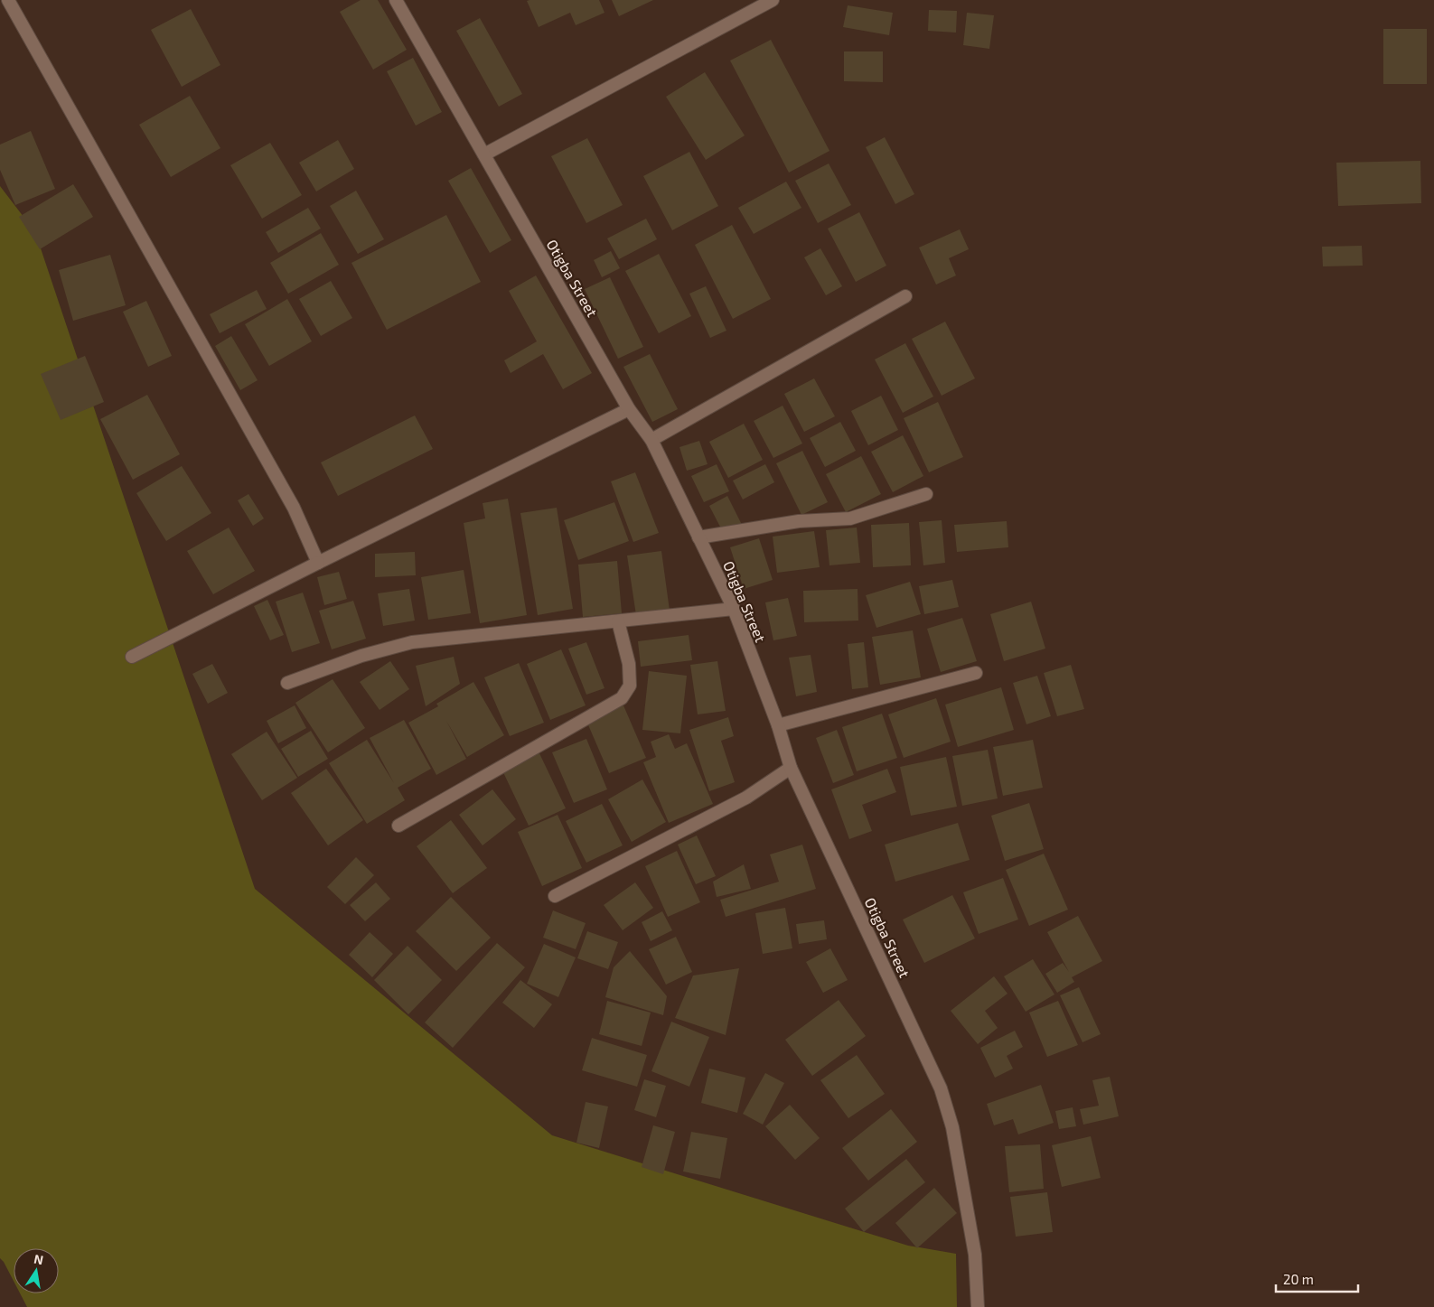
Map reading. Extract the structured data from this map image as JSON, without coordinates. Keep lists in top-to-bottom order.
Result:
{
  "streets": {
    "street": ["Otigba Street"]
  },
  "scale_bar": "20 m",
  "north": "top"
}
